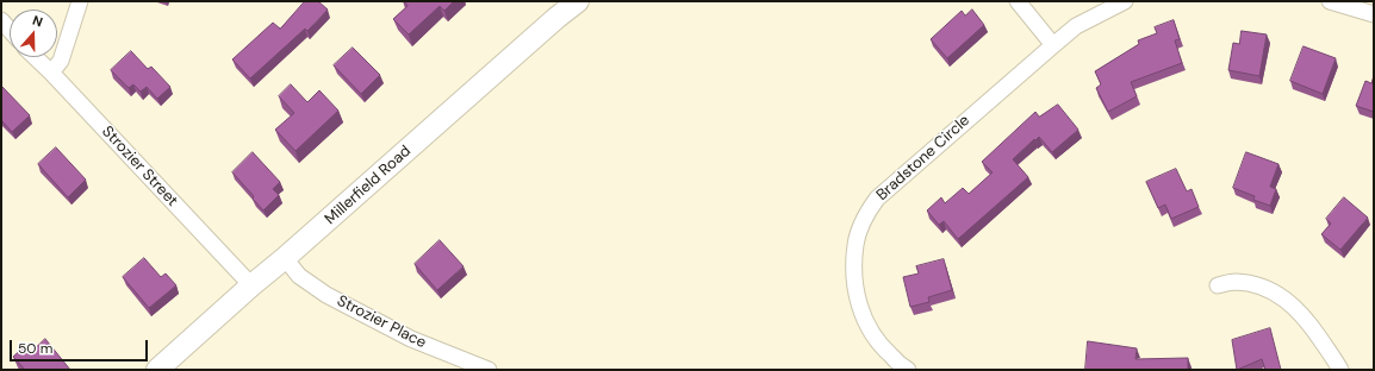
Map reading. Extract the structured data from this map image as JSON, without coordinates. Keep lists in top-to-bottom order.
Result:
{
  "streets": {
    "main road": ["Millerfield Road"],
    "street": ["Bradstone Circle", "Strozier Street", "Strozier Place"]
  },
  "crossings": [
    ["Strozier Street", "Millerfield Road"],
    ["Millerfield Road", "Strozier Place"]
  ],
  "scale_bar": "50 m",
  "north": "top"
}
